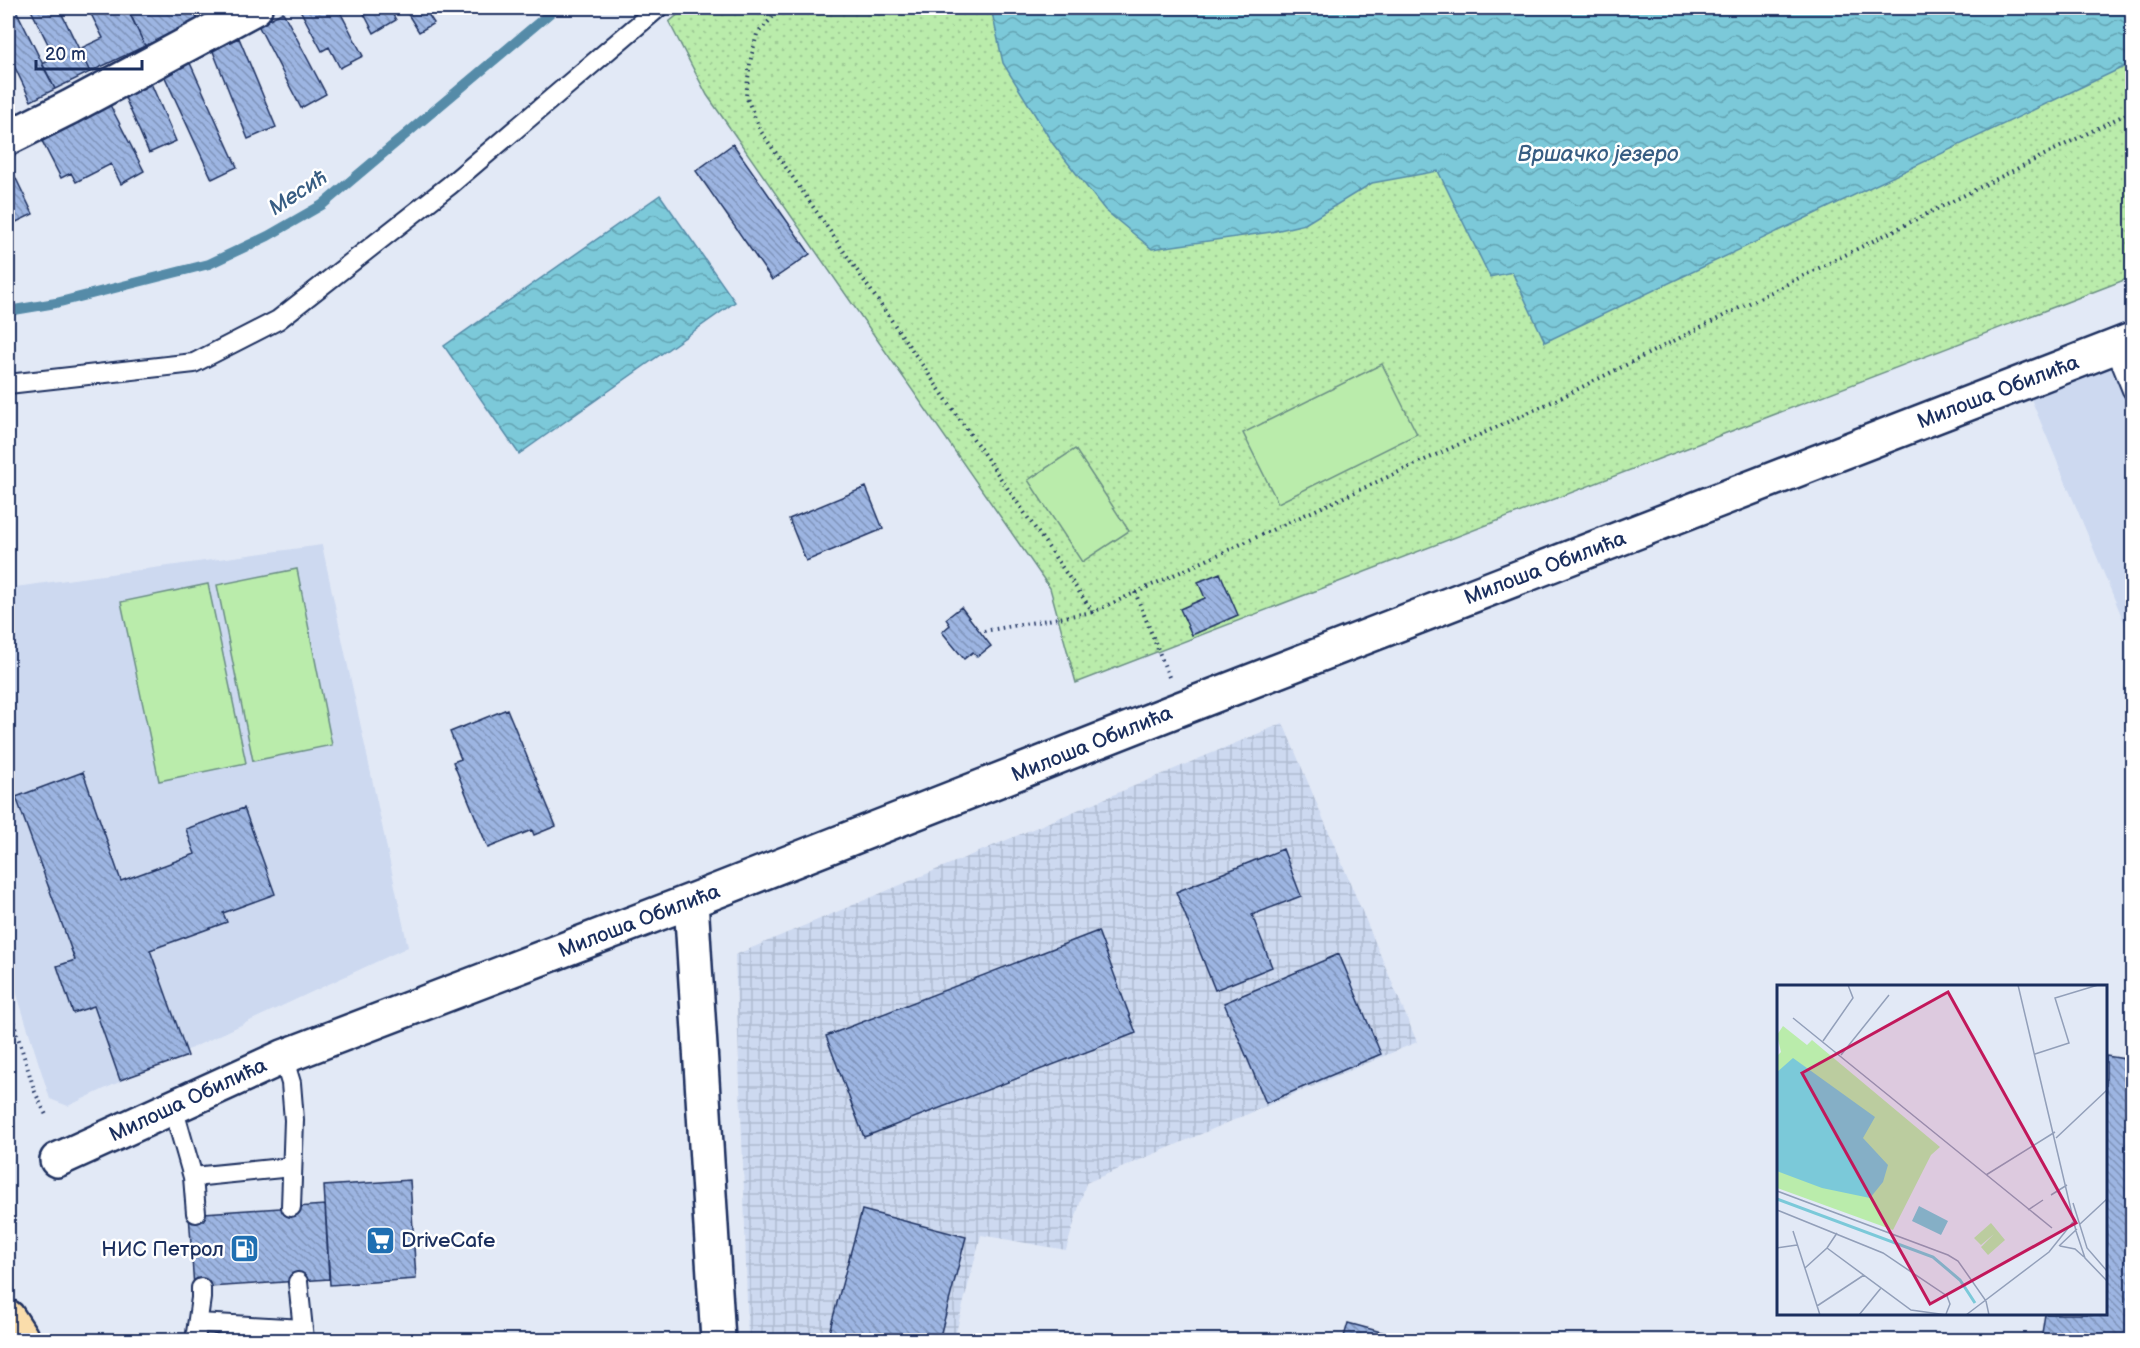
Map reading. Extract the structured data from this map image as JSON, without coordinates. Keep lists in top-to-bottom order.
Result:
{
  "streets": {
    "street": ["Милоша Обилића"]
  },
  "water": ["Вршачко језеро", "Месић"],
  "places": {
    "supermarket": ["DriveCafe"],
    "fuel station": ["НИС Петрол"]
  },
  "scale_bar": "20 m"
}
